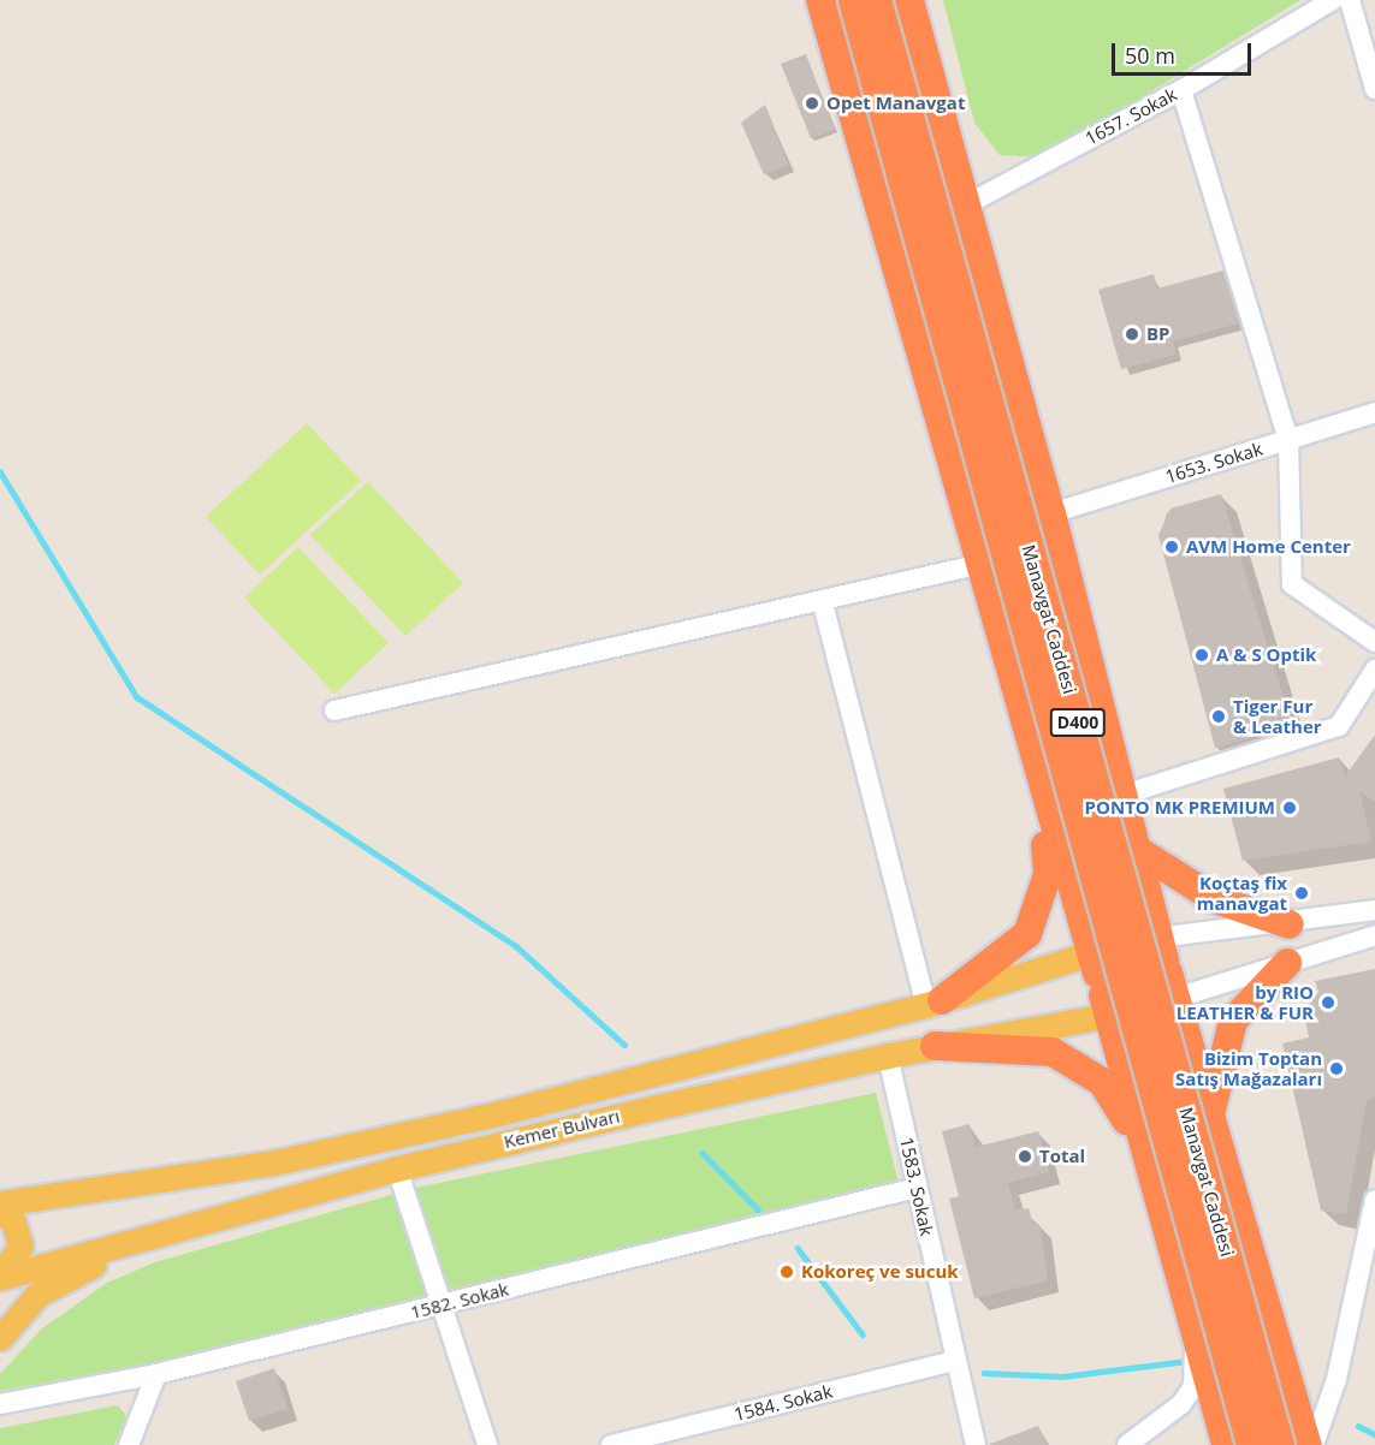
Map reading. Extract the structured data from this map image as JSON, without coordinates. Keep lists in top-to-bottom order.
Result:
{
  "streets": {
    "highway": ["Manavgat Caddesi", "D400"],
    "main road": ["Kemer Bulvarı"],
    "street": [
      "1657. Sokak",
      "1653. Sokak",
      "1583. Sokak",
      "1582. Sokak",
      "1584. Sokak"
    ]
  },
  "crossings": [
    ["Kemer Bulvarı", "1583. Sokak"],
    ["1583. Sokak", "1582. Sokak"],
    ["1583. Sokak", "1584. Sokak"]
  ],
  "places": [
    "Opet Manavgat",
    "BP",
    "AVM Home Center",
    "A & S Optik",
    "Tiger Fur & Leather",
    "PONTO MK PREMIUM",
    "Koçtaş fix manavgat",
    "by RIO LEATHER & FUR",
    "Bizim Toptan Satış Mağazaları",
    "Total",
    "Kokoreç ve sucuk"
  ],
  "scale_bar": "50 m"
}
